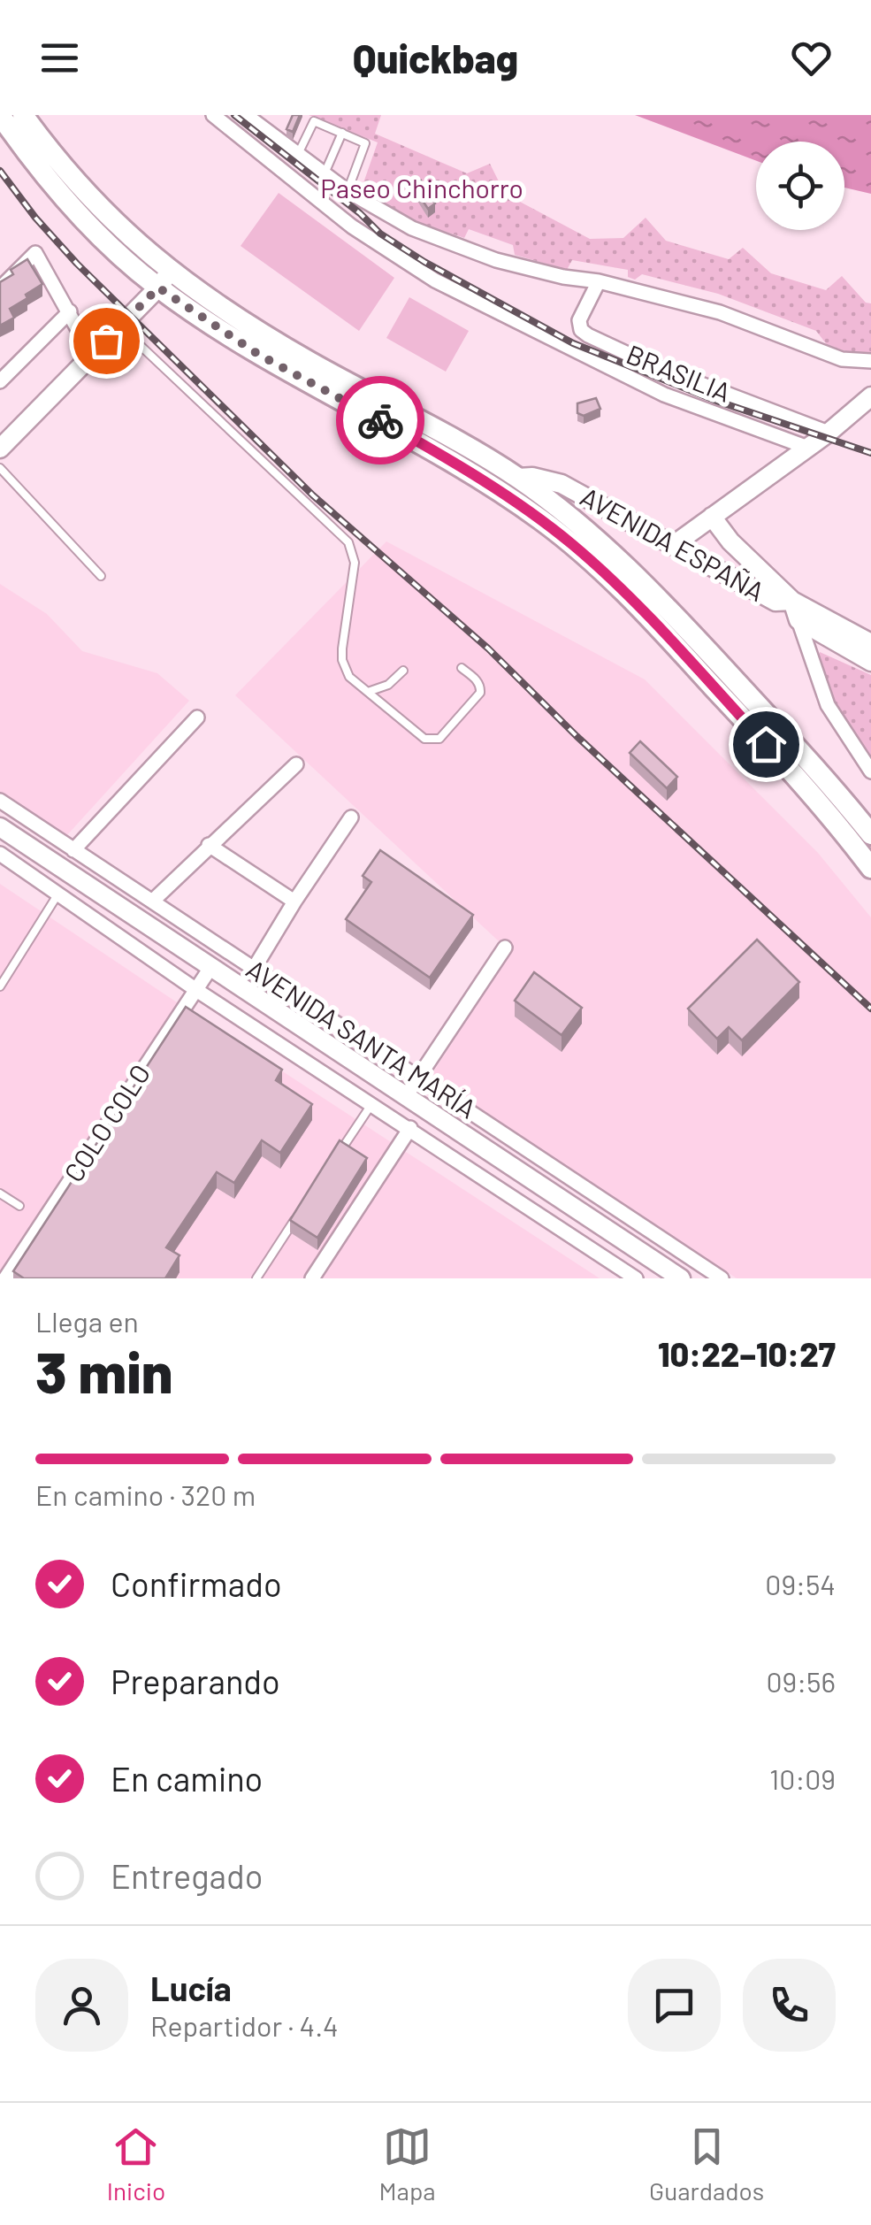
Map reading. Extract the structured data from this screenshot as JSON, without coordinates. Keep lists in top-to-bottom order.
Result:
{
  "streets": {
    "street": [
      "BRASILIA",
      "AVENIDA ESPAÑA",
      "AVENIDA SANTA MARÍA",
      "COLO COLO"
    ]
  },
  "crossings": [
    ["AVENIDA SANTA MARÍA", "COLO COLO"]
  ],
  "parks": ["Paseo Chinchorro"],
  "page": {
    "header": "Quickbag",
    "heading": ["3 min", "Llega en", "10:22–10:27"],
    "panel": ["Lucía", "Repartidor · 4.4"],
    "bar": "En camino · 320 m",
    "list": [
      ["Confirmado", "09:54"],
      ["Preparando", "09:56"],
      ["En camino", "10:09"],
      "Entregado"
    ],
    "tabs": ["Inicio", "Mapa", "Guardados"]
  }
}
